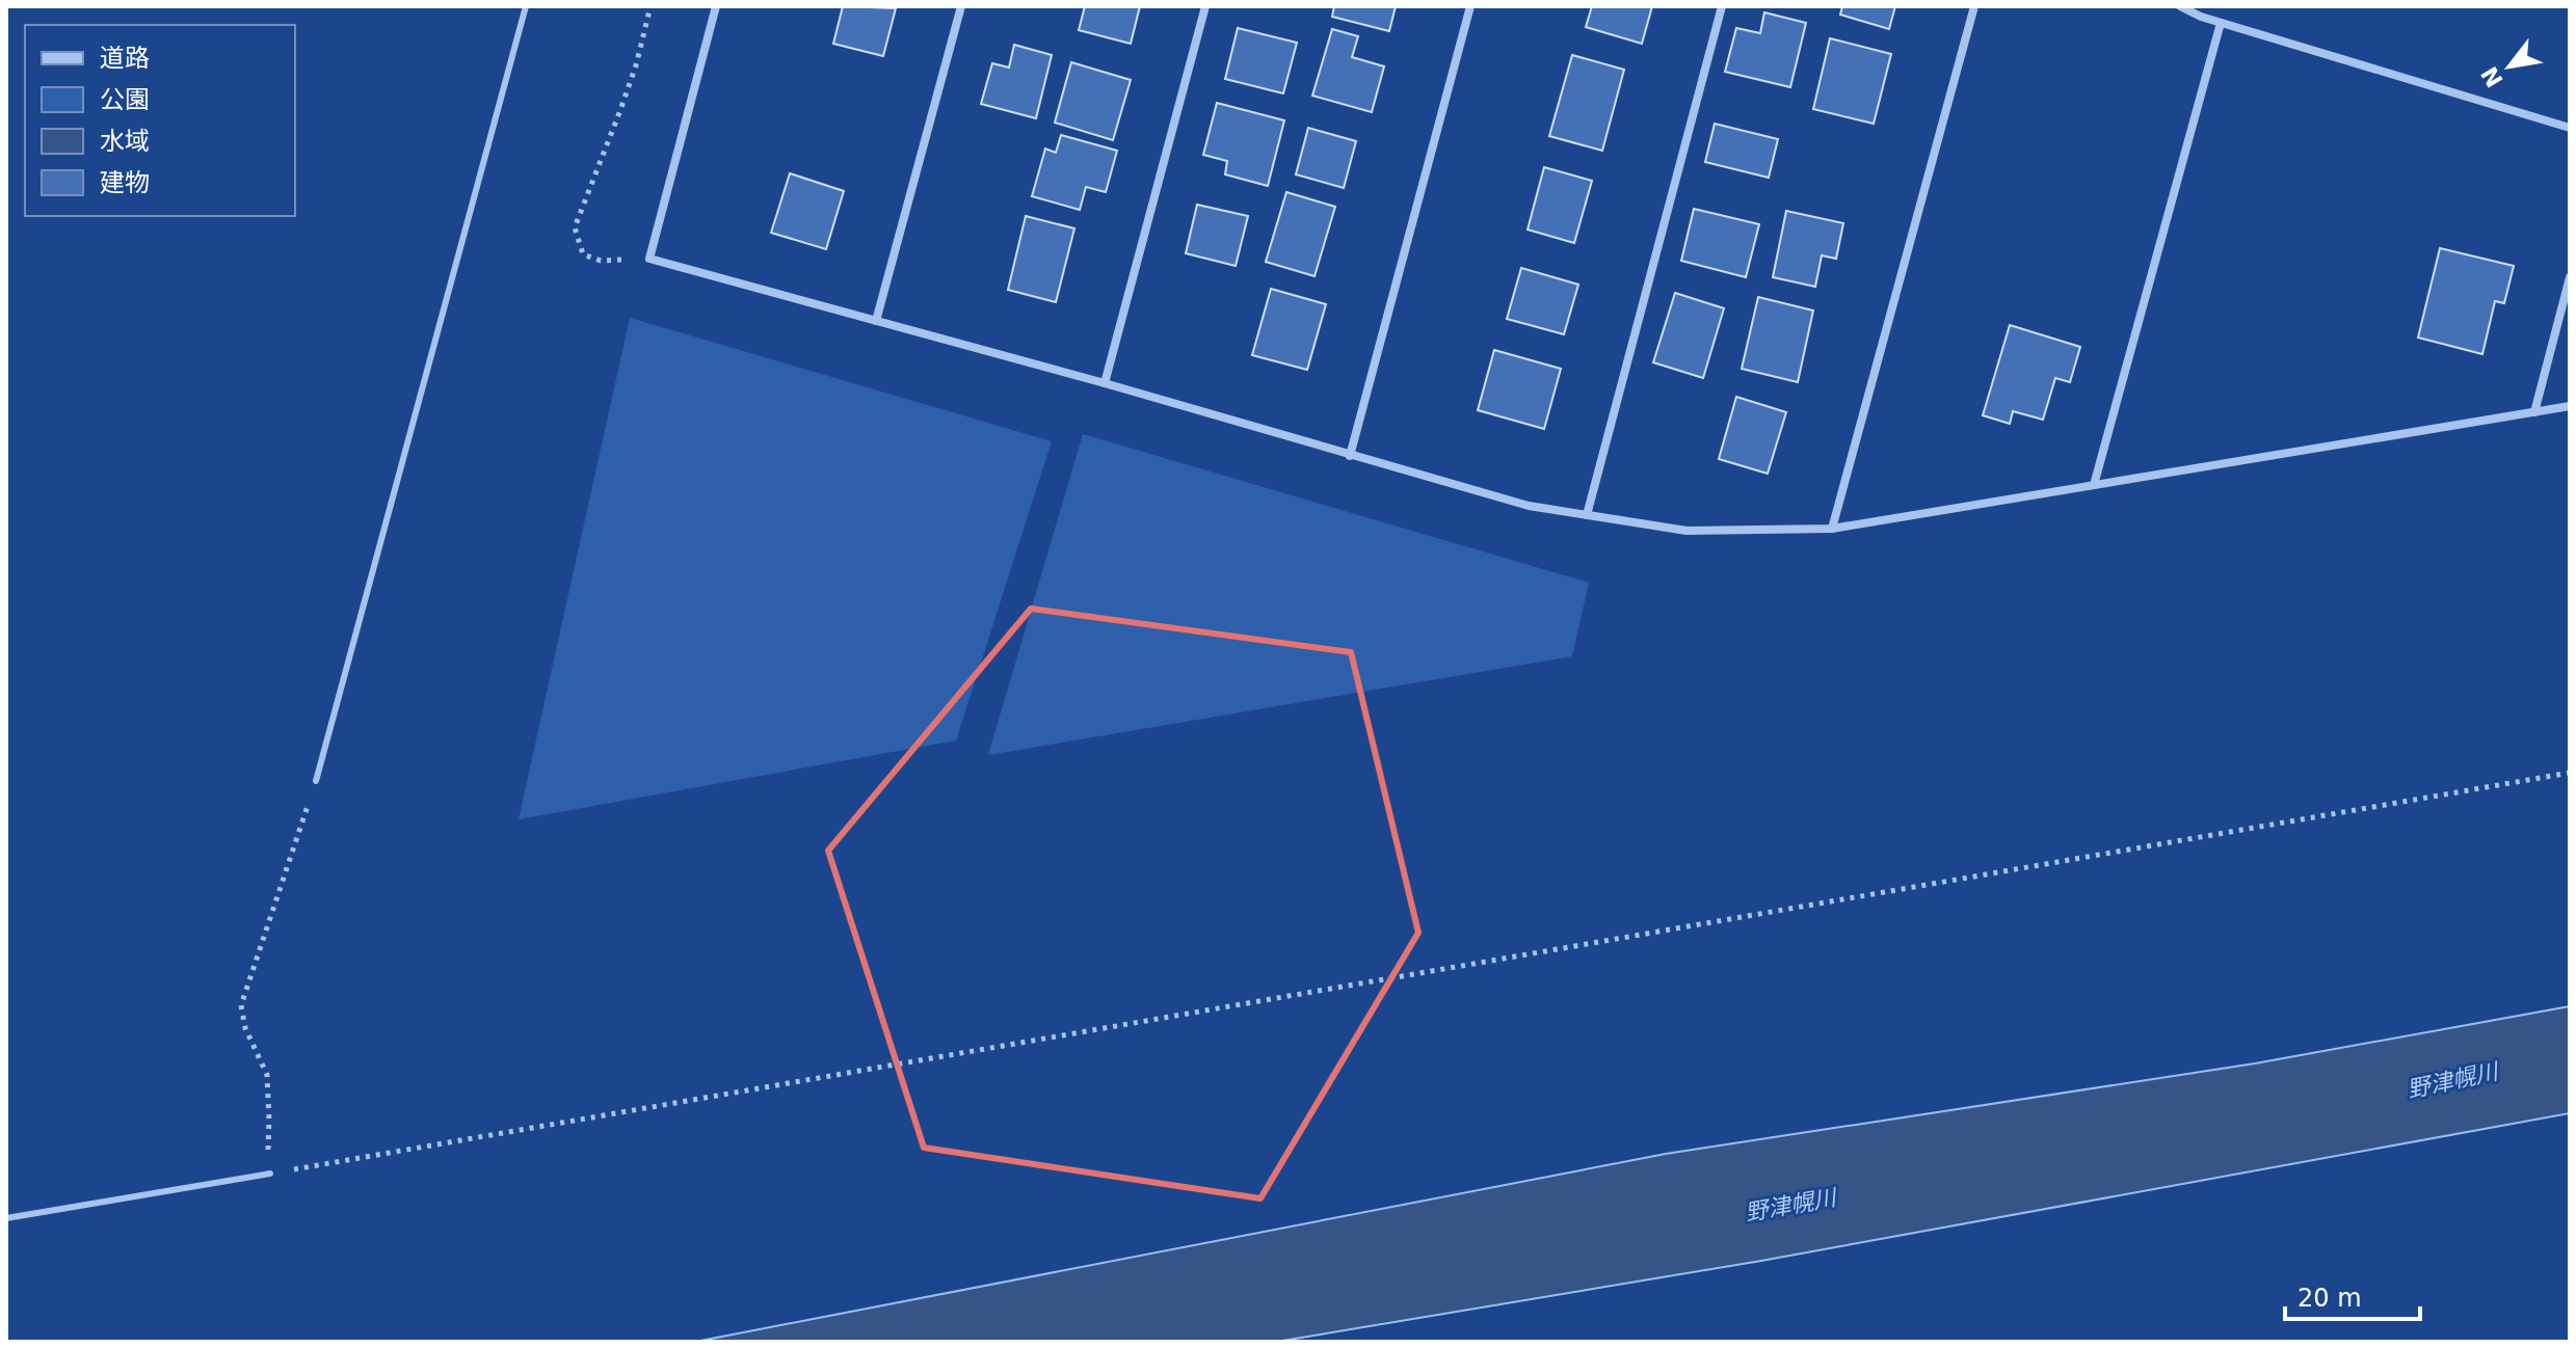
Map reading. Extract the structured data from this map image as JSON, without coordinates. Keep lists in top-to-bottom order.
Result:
{
  "water": ["野津幌川"],
  "legend": [
    "道路",
    "公園",
    "水域",
    "建物"
  ],
  "scale_bar": "20 m",
  "north": "bottom left"
}
